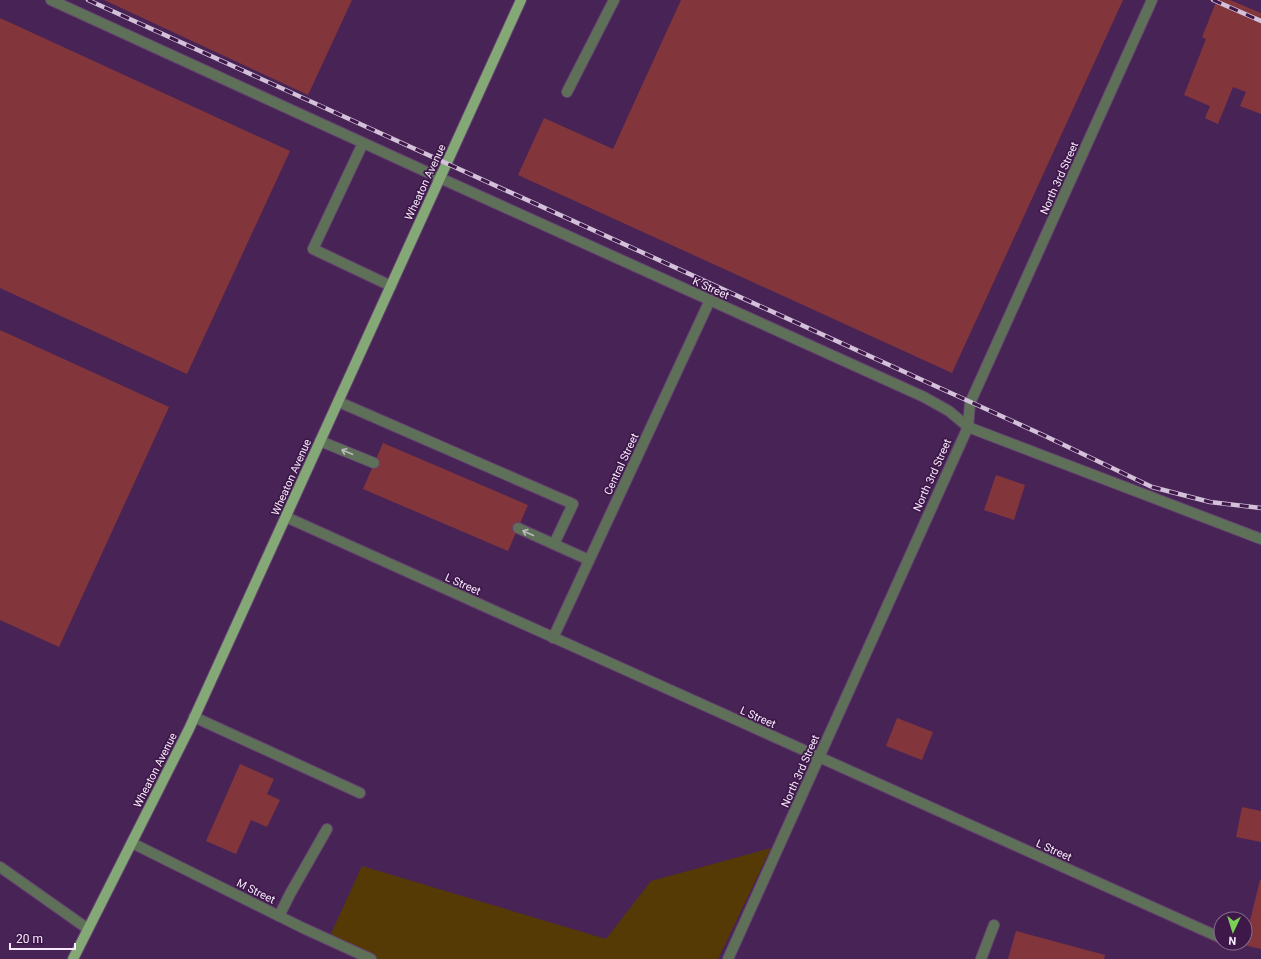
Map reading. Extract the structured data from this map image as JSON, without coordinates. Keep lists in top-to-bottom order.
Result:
{
  "streets": {
    "main road": ["Wheaton Avenue"],
    "street": [
      "North 3rd Street",
      "K Street",
      "Central Street",
      "L Street",
      "M Street"
    ]
  },
  "crossings": [
    ["North 3rd Street", "K Street"],
    ["North 3rd Street", "L Street"],
    ["Wheaton Avenue", "K Street"],
    ["Wheaton Avenue", "L Street"],
    ["Wheaton Avenue", "M Street"],
    ["K Street", "Central Street"],
    ["Central Street", "L Street"]
  ],
  "scale_bar": "20 m",
  "north": "bottom"
}
